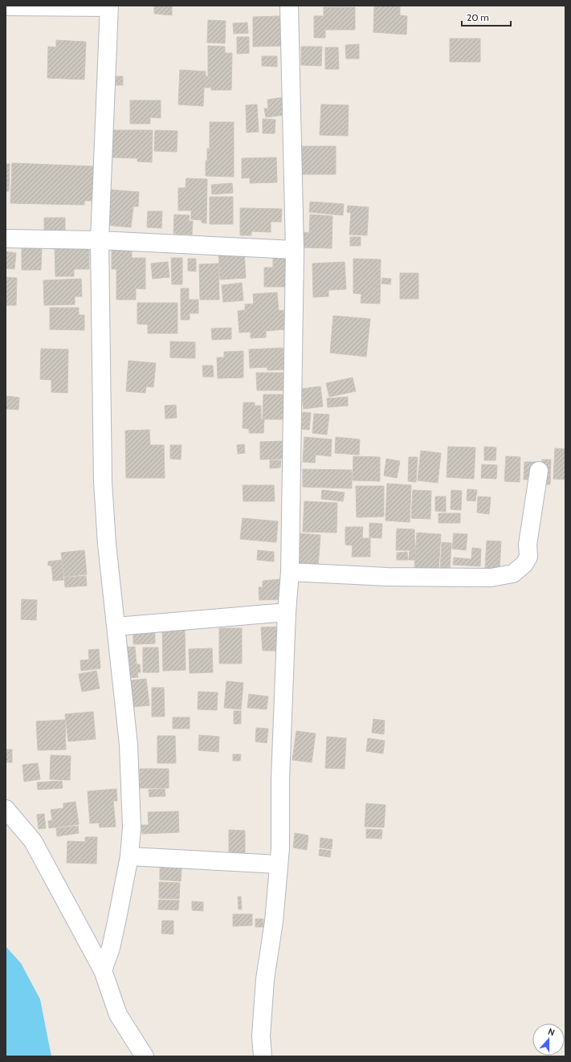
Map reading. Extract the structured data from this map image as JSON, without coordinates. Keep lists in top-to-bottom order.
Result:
{
  "scale_bar": "20 m",
  "north": "top"
}
